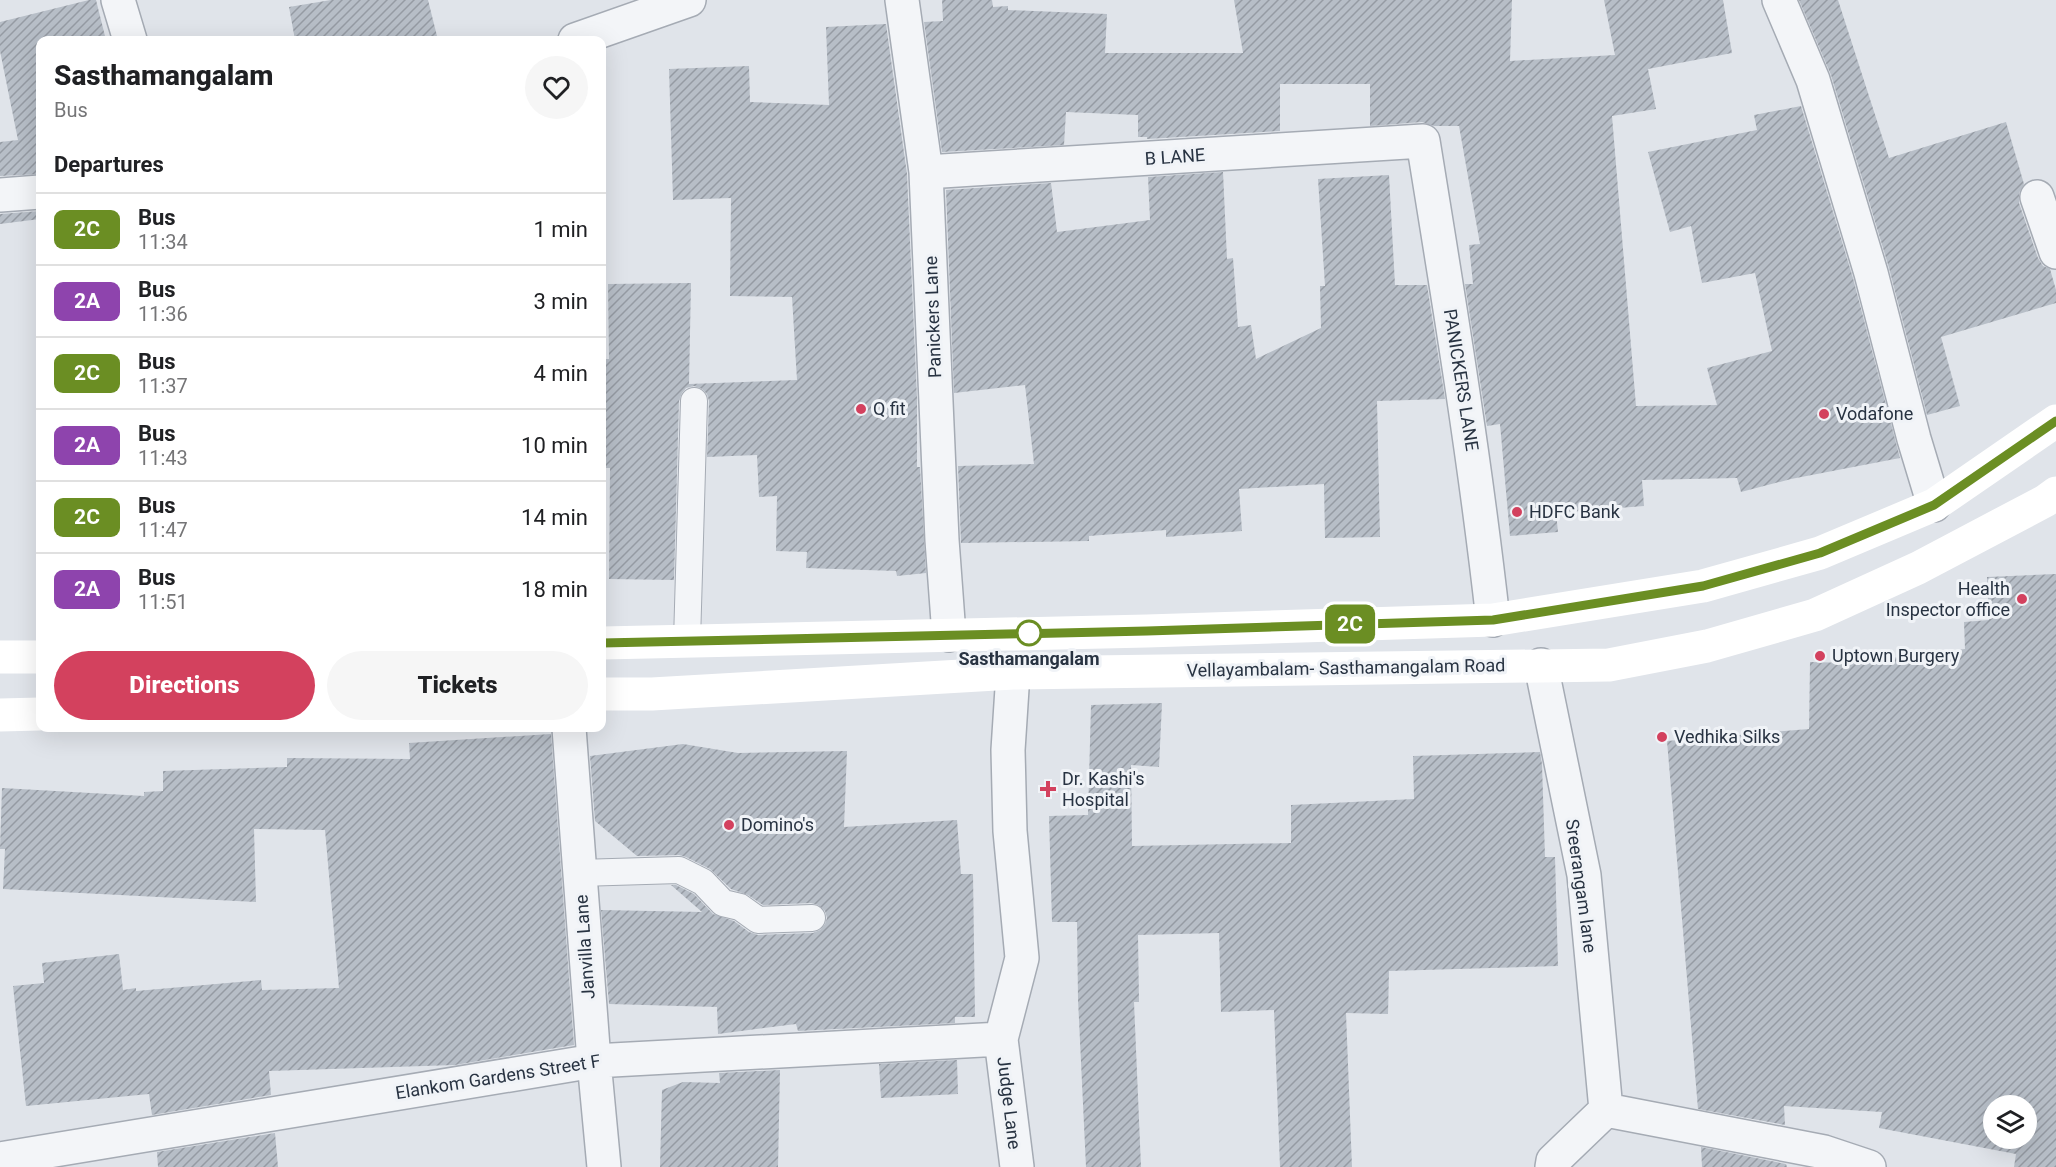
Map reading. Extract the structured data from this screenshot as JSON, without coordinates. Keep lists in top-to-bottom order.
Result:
{
  "streets": {
    "main road": ["Vellayambalam- Sasthamangalam Road"],
    "street": [
      "B LANE",
      "Panickers Lane",
      "PANICKERS LANE",
      "Sreerangam lane",
      "Janvilla Lane",
      "Elankom Gardens Street F",
      "Judge Lane"
    ]
  },
  "crossings": [
    ["B LANE", "Panickers Lane"],
    ["B LANE", "PANICKERS LANE"],
    ["Vellayambalam- Sasthamangalam Road", "Sreerangam lane"],
    ["Janvilla Lane", "Elankom Gardens Street F"],
    ["Elankom Gardens Street F", "Judge Lane"]
  ],
  "places": {
    "other": [
      "Q fit",
      "Vodafone",
      "HDFC Bank",
      "Health Inspector office",
      "Sasthamangalam",
      "Uptown Burgery",
      "Vedhika Silks",
      "Domino's"
    ],
    "health": ["Dr. Kashi's Hospital"]
  },
  "lines": ["bus line 2C"],
  "page": {
    "on_map": "2C",
    "heading": [
      ["Sasthamangalam", "Bus"],
      "Departures"
    ],
    "list": [
      {
        "mark": "2C",
        "name": "Bus",
        "note": "11:34",
        "value": "1 min"
      },
      {
        "mark": "2A",
        "name": "Bus",
        "note": "11:36",
        "value": "3 min"
      },
      {
        "mark": "2C",
        "name": "Bus",
        "note": "11:37",
        "value": "4 min"
      },
      {
        "mark": "2A",
        "name": "Bus",
        "note": "11:43",
        "value": "10 min"
      },
      {
        "mark": "2C",
        "name": "Bus",
        "note": "11:47",
        "value": "14 min"
      },
      {
        "mark": "2A",
        "name": "Bus",
        "note": "11:51",
        "value": "18 min"
      }
    ],
    "buttons": ["Directions", "Tickets"]
  }
}
